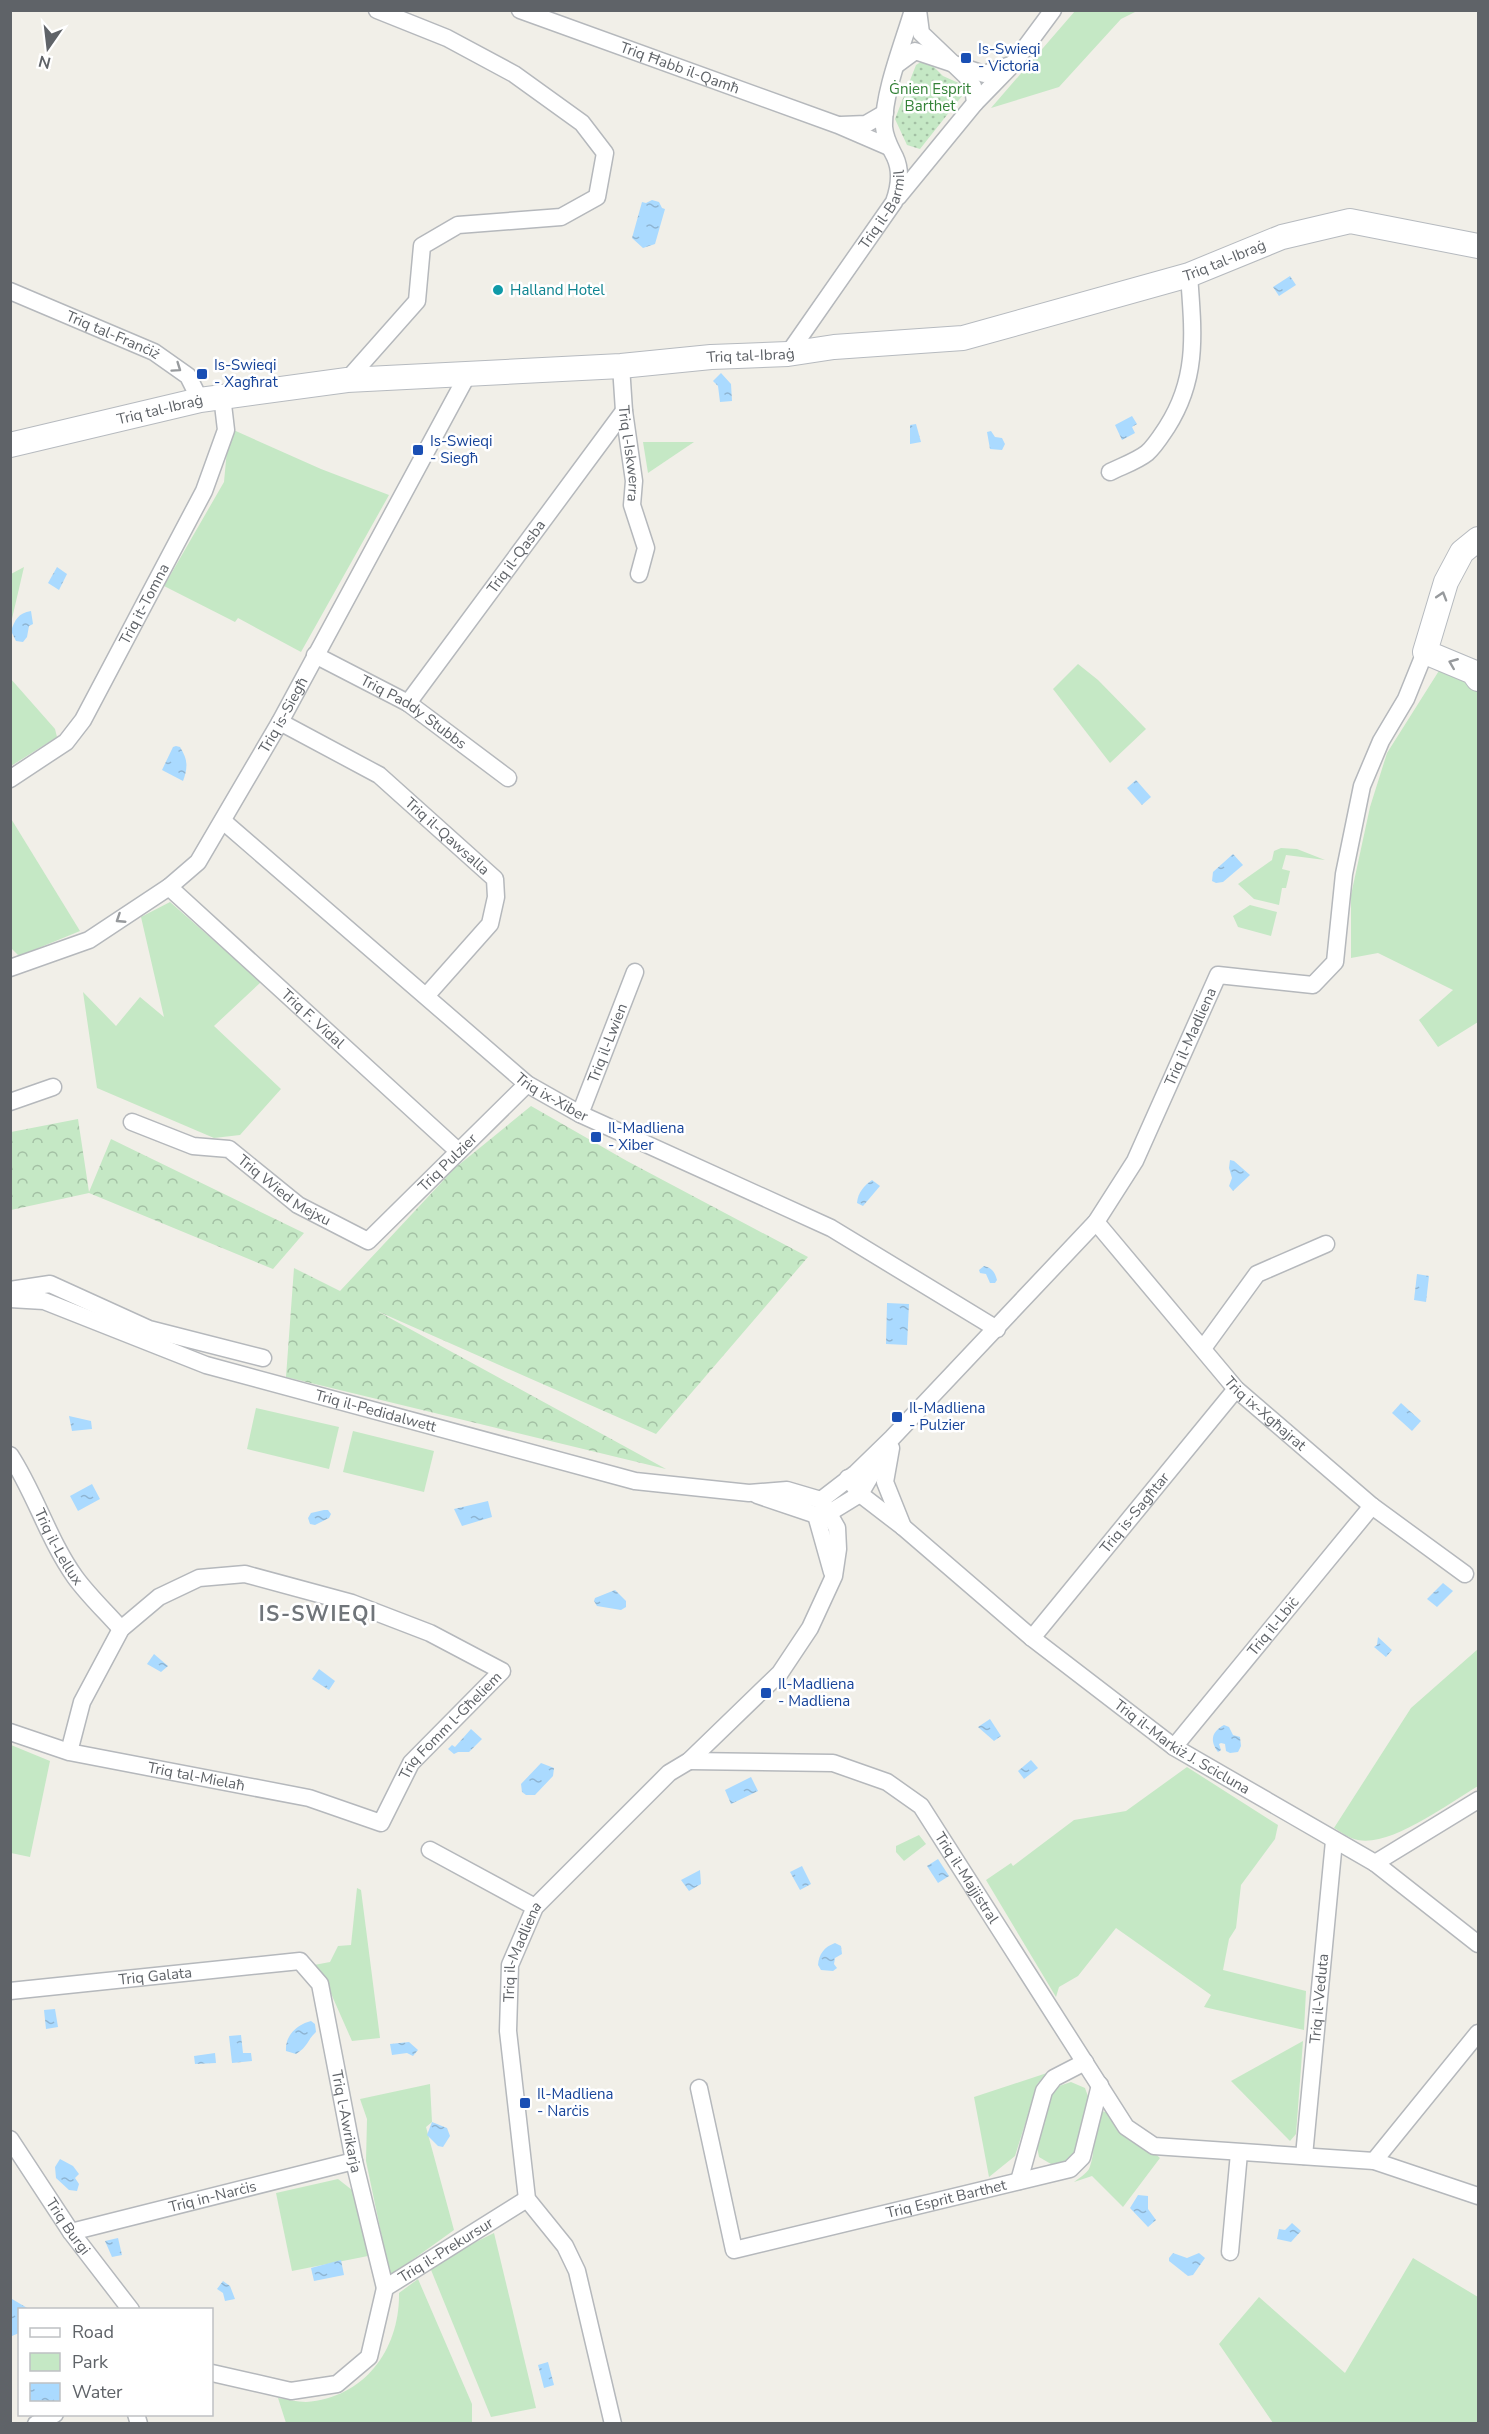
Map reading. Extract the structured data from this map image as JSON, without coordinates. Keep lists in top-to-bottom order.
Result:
{
  "streets": {
    "main road": ["Triq tal-Ibraġ", "Triq il-Madliena"],
    "street": [
      "Triq Ħabb il-Qamħ",
      "Triq il-Barmil",
      "Triq tal-Franċiż",
      "Triq l-Iskwerra",
      "Triq il-Qasba",
      "Triq it-Tomna",
      "Triq Paddy Stubbs",
      "Triq is-Siegħ",
      "Triq il-Qawsalla",
      "Triq F. Vidal",
      "Triq il-Lwien",
      "Triq ix-Xiber",
      "Triq Pulzier",
      "Triq Wied Mejxu",
      "Triq il-Pedidalwett",
      "Triq ix-Xgħajrat",
      "Triq is-Sagħtar",
      "Triq il-Lellux",
      "Triq il-Lbiċ",
      "Triq Fomm l-Għeliem",
      "Triq il-Markiż J. Scicluna",
      "Triq tal-Mielaħ",
      "Triq il-Majjistral",
      "Triq Galata",
      "Triq il-Veduta",
      "Triq l-Awrikarja",
      "Triq in-Narċis",
      "Triq Esprit Barthet",
      "Triq Burgi",
      "Triq il-Prekursur"
    ]
  },
  "crossings": [
    ["Triq Ħabb il-Qamħ", "Triq il-Barmil"],
    ["Triq il-Barmil", "Triq tal-Ibraġ"],
    ["Triq tal-Ibraġ", "Triq tal-Franċiż"],
    ["Triq tal-Ibraġ", "Triq l-Iskwerra"],
    ["Triq tal-Ibraġ", "Triq it-Tomna"],
    ["Triq tal-Ibraġ", "Triq is-Siegħ"],
    ["Triq tal-Franċiż", "Triq it-Tomna"],
    ["Triq l-Iskwerra", "Triq il-Qasba"],
    ["Triq il-Qasba", "Triq Paddy Stubbs"],
    ["Triq Paddy Stubbs", "Triq is-Siegħ"],
    ["Triq is-Siegħ", "Triq il-Qawsalla"],
    ["Triq is-Siegħ", "Triq F. Vidal"],
    ["Triq is-Siegħ", "Triq ix-Xiber"],
    ["Triq il-Qawsalla", "Triq ix-Xiber"],
    ["Triq F. Vidal", "Triq Pulzier"],
    ["Triq il-Madliena", "Triq ix-Xiber"],
    ["Triq il-Madliena", "Triq il-Pedidalwett"],
    ["Triq il-Madliena", "Triq ix-Xgħajrat"],
    ["Triq il-Madliena", "Triq il-Markiż J. Scicluna"],
    ["Triq il-Madliena", "Triq il-Majjistral"],
    ["Triq il-Madliena", "Triq il-Prekursur"],
    ["Triq il-Lwien", "Triq ix-Xiber"],
    ["Triq ix-Xiber", "Triq Pulzier"],
    ["Triq Pulzier", "Triq Wied Mejxu"],
    ["Triq ix-Xgħajrat", "Triq is-Sagħtar"],
    ["Triq ix-Xgħajrat", "Triq il-Lbiċ"],
    ["Triq is-Sagħtar", "Triq il-Markiż J. Scicluna"],
    ["Triq il-Lellux", "Triq Fomm l-Għeliem"],
    ["Triq il-Lbiċ", "Triq il-Markiż J. Scicluna"],
    ["Triq Fomm l-Għeliem", "Triq tal-Mielaħ"],
    ["Triq il-Markiż J. Scicluna", "Triq il-Veduta"],
    ["Triq il-Majjistral", "Triq Esprit Barthet"],
    ["Triq Galata", "Triq l-Awrikarja"],
    ["Triq l-Awrikarja", "Triq in-Narċis"],
    ["Triq l-Awrikarja", "Triq il-Prekursur"],
    ["Triq in-Narċis", "Triq Burgi"]
  ],
  "one_way": ["Triq tal-Franċiż"],
  "districts": ["IS-SWIEQI"],
  "parks": ["Ġnien Esprit Barthet"],
  "places": {
    "transit": [
      "Is-Swieqi - Victoria",
      "Is-Swieqi - Xagħrat",
      "Is-Swieqi - Siegħ",
      "Il-Madliena - Xiber",
      "Il-Madliena - Pulzier",
      "Il-Madliena - Madliena",
      "Il-Madliena - Narċis"
    ],
    "other": ["Halland Hotel"]
  },
  "legend": ["Road", "Park", "Water"],
  "north": "bottom"
}
